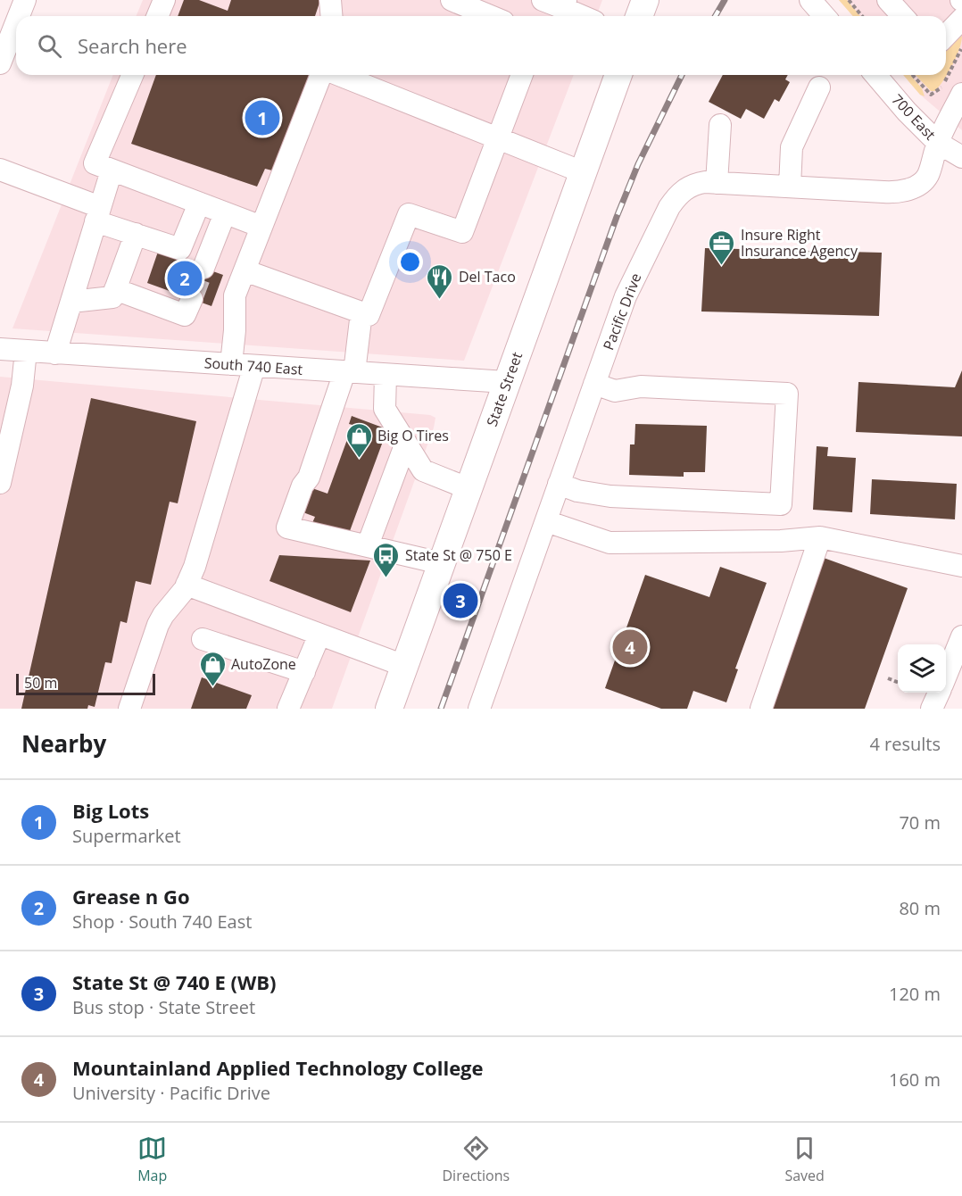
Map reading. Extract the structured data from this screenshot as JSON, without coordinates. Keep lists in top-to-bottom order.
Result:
{
  "streets": {
    "main road": ["State Street"],
    "street": ["700 East", "Pacific Drive", "South 740 East"]
  },
  "crossings": [
    ["700 East", "Pacific Drive"],
    ["South 740 East", "State Street"]
  ],
  "places": {
    "office": ["Insure Right Insurance Agency"],
    "restaurant": ["Del Taco"],
    "shop": ["Big O Tires", "AutoZone"],
    "bus stop": ["State St @ 750 E"]
  },
  "scale_bar": "50 m",
  "page": {
    "search": "Search here",
    "pins": [
      "1",
      "2",
      "3",
      "4"
    ],
    "scale": "50 m",
    "heading": ["Nearby", "4 results"],
    "list": [
      {
        "mark": "1",
        "name": "Big Lots",
        "note": "Supermarket",
        "value": "70 m"
      },
      {
        "mark": "2",
        "name": "Grease n Go",
        "note": "Shop · South 740 East",
        "value": "80 m"
      },
      {
        "mark": "3",
        "name": "State St @ 740 E (WB)",
        "note": "Bus stop · State Street",
        "value": "120 m"
      },
      {
        "mark": "4",
        "name": "Mountainland Applied Technology College",
        "note": "University · Pacific Drive",
        "value": "160 m"
      }
    ],
    "nav": ["Map", "Directions", "Saved"]
  }
}
